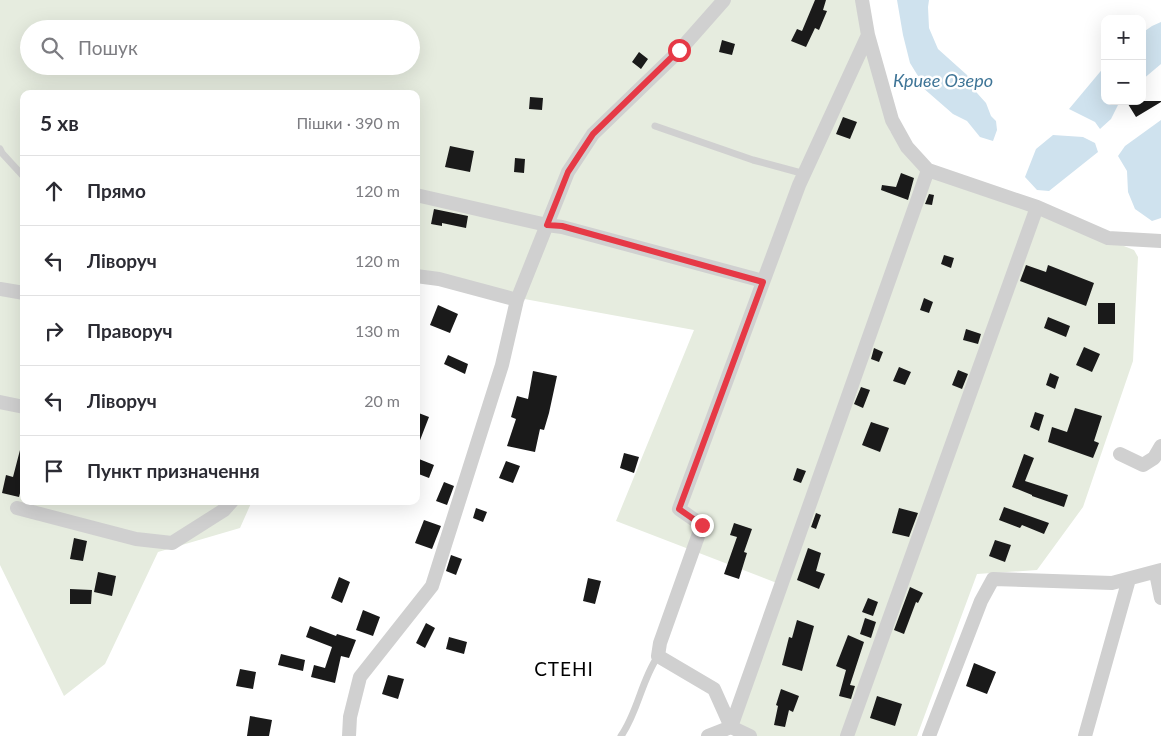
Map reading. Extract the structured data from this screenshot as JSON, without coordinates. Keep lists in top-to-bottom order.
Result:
{
  "districts": ["СТЕНІ"],
  "water": ["Криве Озеро"],
  "page": {
    "map_buttons": ["+", "−"],
    "search": "Пошук",
    "heading": ["5 хв", "Пішки · 390 m"],
    "list": [
      ["Прямо", "120 m"],
      ["Ліворуч", "120 m"],
      ["Праворуч", "130 m"],
      ["Ліворуч", "20 m"],
      "Пункт призначення"
    ]
  }
}
